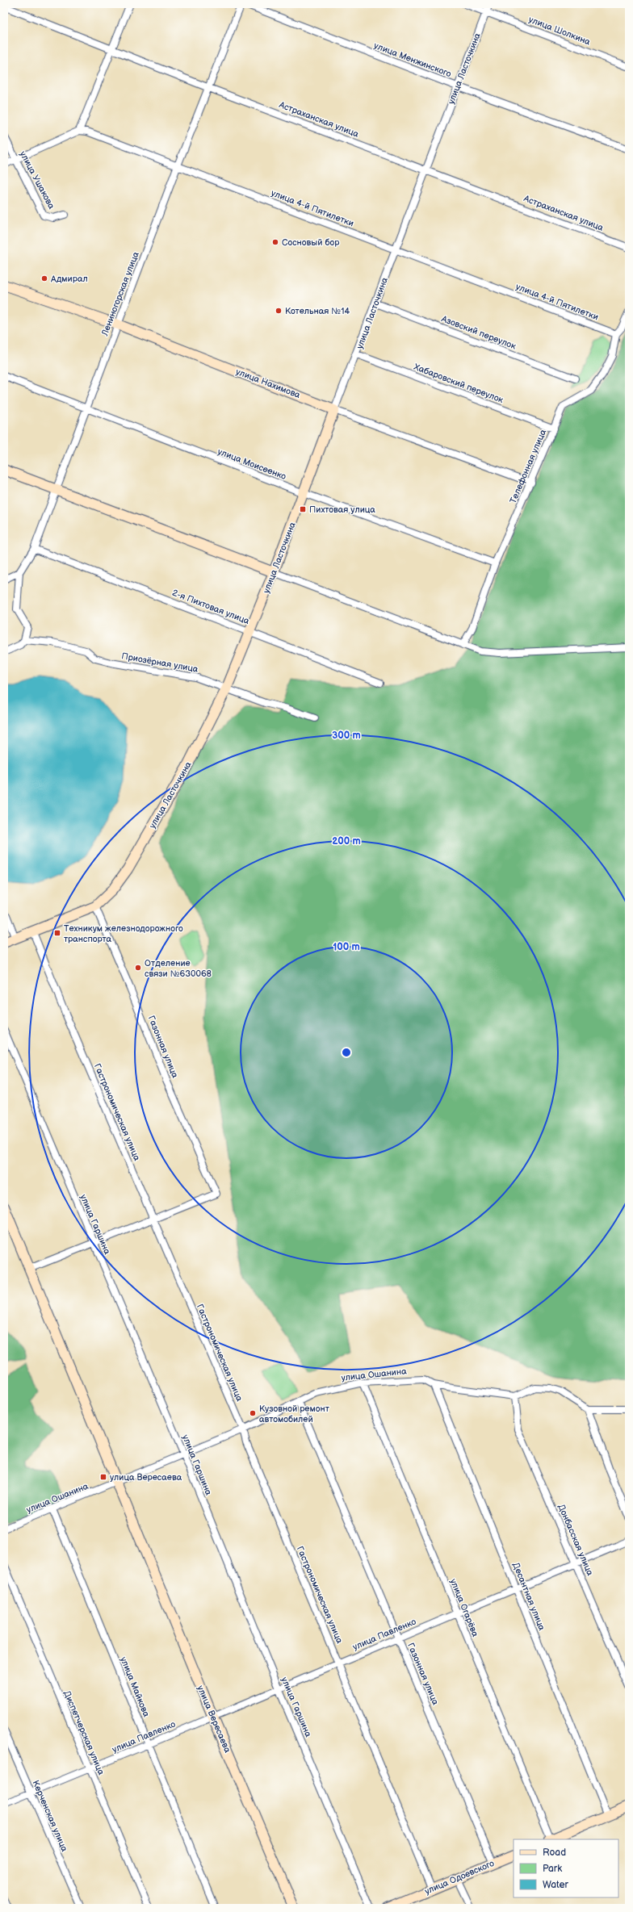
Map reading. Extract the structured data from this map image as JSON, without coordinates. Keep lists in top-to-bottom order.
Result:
{
  "streets": {
    "street": [
      "улица Шолкина",
      "улица Менжинского",
      "улица Ласточкина",
      "Астраханская улица",
      "улица Ушакова",
      "улица 4-й Пятилетки",
      "Лениногорская улица",
      "Азовский переулок",
      "улица Нахимова",
      "Хабаровский переулок",
      "улица Моисеенко",
      "Телефонная улица",
      "2-я Пихтовая улица",
      "Приозёрная улица",
      "Газонная улица",
      "Гастрономическая улица",
      "улица Гаршина",
      "улица Ошанина",
      "Донбасская улица",
      "Десантная улица",
      "улица Огарёва",
      "улица Павленко",
      "улица Майкова",
      "улица Вересаева",
      "Диспетчерская улица",
      "Керченская улица",
      "улица Одоевского"
    ]
  },
  "crossings": [
    ["улица Шолкина", "улица Ласточкина"],
    ["улица Менжинского", "улица Ласточкина"],
    ["улица Ласточкина", "Астраханская улица"],
    ["улица Ласточкина", "улица 4-й Пятилетки"],
    ["улица Ласточкина", "Азовский переулок"],
    ["улица Ласточкина", "улица Нахимова"],
    ["улица Ласточкина", "Хабаровский переулок"],
    ["улица Ласточкина", "улица Моисеенко"],
    ["улица Ласточкина", "2-я Пихтовая улица"],
    ["улица Ласточкина", "Приозёрная улица"],
    ["улица Ласточкина", "Газонная улица"],
    ["улица Ласточкина", "Гастрономическая улица"],
    ["Астраханская улица", "Лениногорская улица"],
    ["улица 4-й Пятилетки", "Лениногорская улица"],
    ["улица 4-й Пятилетки", "Телефонная улица"],
    ["Лениногорская улица", "улица Нахимова"],
    ["Лениногорская улица", "улица Моисеенко"],
    ["Лениногорская улица", "2-я Пихтовая улица"],
    ["улица Нахимова", "Телефонная улица"],
    ["Хабаровский переулок", "Телефонная улица"],
    ["улица Моисеенко", "Телефонная улица"],
    ["Газонная улица", "Гастрономическая улица"],
    ["Газонная улица", "улица Ошанина"],
    ["Газонная улица", "улица Павленко"],
    ["Газонная улица", "улица Одоевского"],
    ["Гастрономическая улица", "улица Ошанина"],
    ["Гастрономическая улица", "улица Павленко"],
    ["Гастрономическая улица", "улица Одоевского"],
    ["улица Гаршина", "улица Ошанина"],
    ["улица Гаршина", "улица Павленко"],
    ["улица Ошанина", "Донбасская улица"],
    ["улица Ошанина", "Десантная улица"],
    ["улица Ошанина", "улица Огарёва"],
    ["улица Ошанина", "улица Майкова"],
    ["улица Ошанина", "улица Вересаева"],
    ["Донбасская улица", "улица Павленко"],
    ["Десантная улица", "улица Павленко"],
    ["улица Огарёва", "улица Павленко"],
    ["улица Павленко", "улица Майкова"],
    ["улица Павленко", "улица Вересаева"],
    ["улица Павленко", "Диспетчерская улица"],
    ["улица Павленко", "Керченская улица"]
  ],
  "places": {
    "other": [
      "Сосновый бор",
      "Адмирал",
      "Котельная №14",
      "Отделение связи №630068",
      "Кузовной ремонт автомобилей"
    ],
    "transit": ["Пихтовая улица", "Техникум железнодорожного транспорта", "улица Вересаева"]
  },
  "legend": ["Road", "Park", "Water"],
  "rings": ["300 m", "200 m", "100 m"]
}
